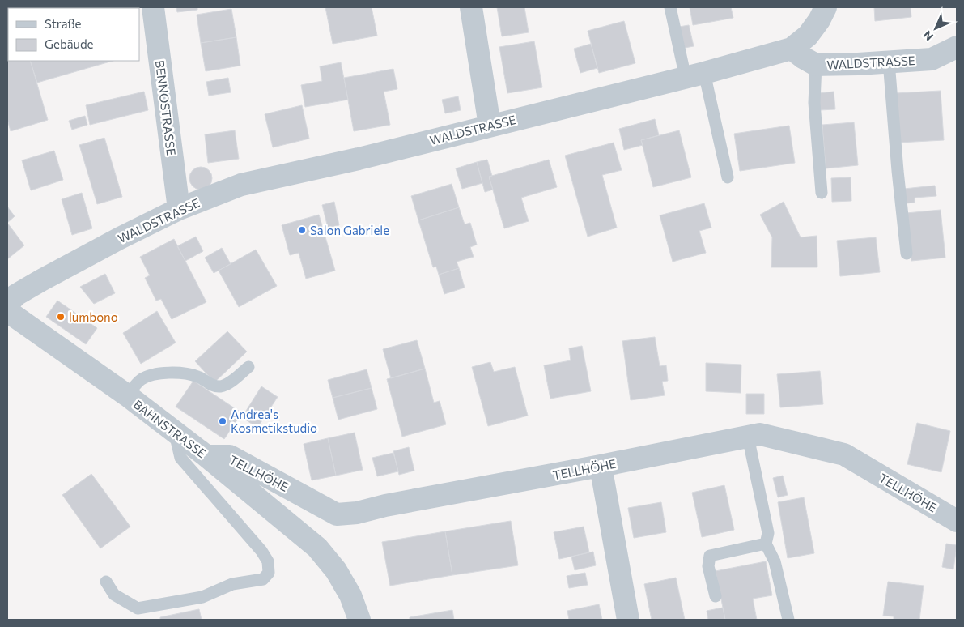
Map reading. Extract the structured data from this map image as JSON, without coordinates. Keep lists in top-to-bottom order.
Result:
{
  "streets": {
    "street": [
      "WALDSTRASSE",
      "BENNOSTRASSE",
      "BAHNSTRASSE",
      "TELLHÖHE"
    ]
  },
  "crossings": [
    ["WALDSTRASSE", "BENNOSTRASSE"],
    ["BAHNSTRASSE", "TELLHÖHE"]
  ],
  "places": ["Salon Gabriele", "lumbono", "Andrea's Kosmetikstudio"],
  "legend": ["Straße", "Gebäude"],
  "north": "bottom left"
}
